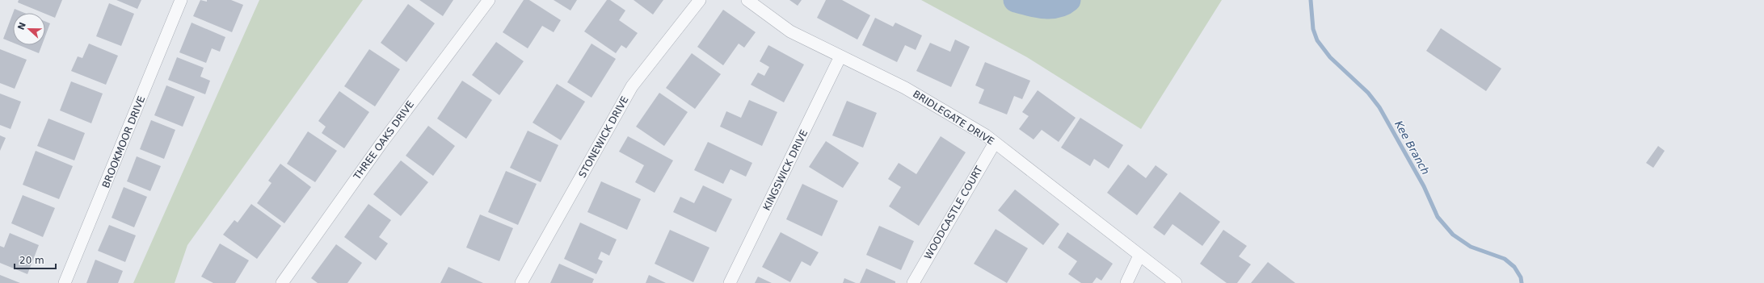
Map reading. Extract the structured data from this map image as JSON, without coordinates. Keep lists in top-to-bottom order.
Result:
{
  "streets": {
    "street": [
      "BRIDLEGATE DRIVE",
      "STONEWICK DRIVE",
      "THREE OAKS DRIVE",
      "BROOKMOOR DRIVE",
      "KINGSWICK DRIVE",
      "WOODCASTLE COURT"
    ]
  },
  "crossings": [
    ["BRIDLEGATE DRIVE", "KINGSWICK DRIVE"],
    ["BRIDLEGATE DRIVE", "WOODCASTLE COURT"]
  ],
  "water": ["Kee Branch"],
  "scale_bar": "20 m",
  "north": "left"
}
